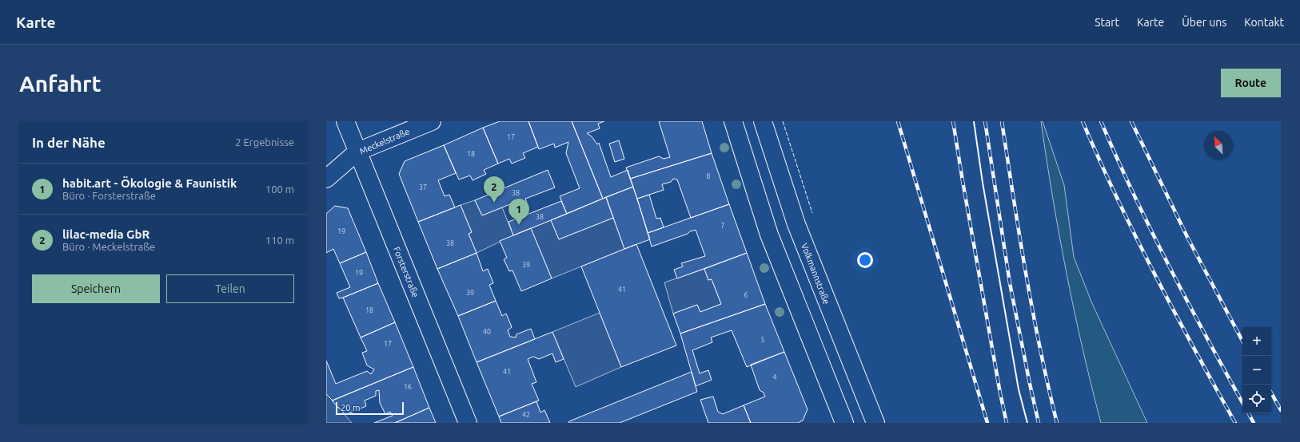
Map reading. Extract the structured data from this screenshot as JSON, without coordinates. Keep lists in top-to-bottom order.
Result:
{
  "streets": {
    "main road": ["Meckelstraße", "Forsterstraße", "Volkmannstraße"]
  },
  "crossings": [
    ["Meckelstraße", "Forsterstraße"]
  ],
  "house_numbers": [
    "17",
    "18",
    "8",
    "37",
    "38",
    "38",
    "7",
    "19",
    "38",
    "39",
    "19",
    "41",
    "39",
    "6",
    "18",
    "40",
    "5",
    "17",
    "41",
    "4",
    "16",
    "42"
  ],
  "scale_bar": "20 m",
  "north": "top left",
  "page": {
    "header": "Karte",
    "nav": [
      "Start",
      "Karte",
      "Über uns",
      "Kontakt"
    ],
    "buttons": [
      "Route",
      ["Speichern", "Teilen"]
    ],
    "title": "Anfahrt",
    "heading": ["In der Nähe", "2 Ergebnisse"],
    "list": [
      {
        "mark": "1",
        "name": "habit.art - Ökologie & Faunistik",
        "note": "Büro · Forsterstraße",
        "value": "100 m"
      },
      {
        "mark": "2",
        "name": "lilac-media GbR",
        "note": "Büro · Meckelstraße",
        "value": "110 m"
      }
    ],
    "pins": ["2", "1"],
    "map_buttons": ["+", "−"],
    "scale": "20 m"
  }
}
